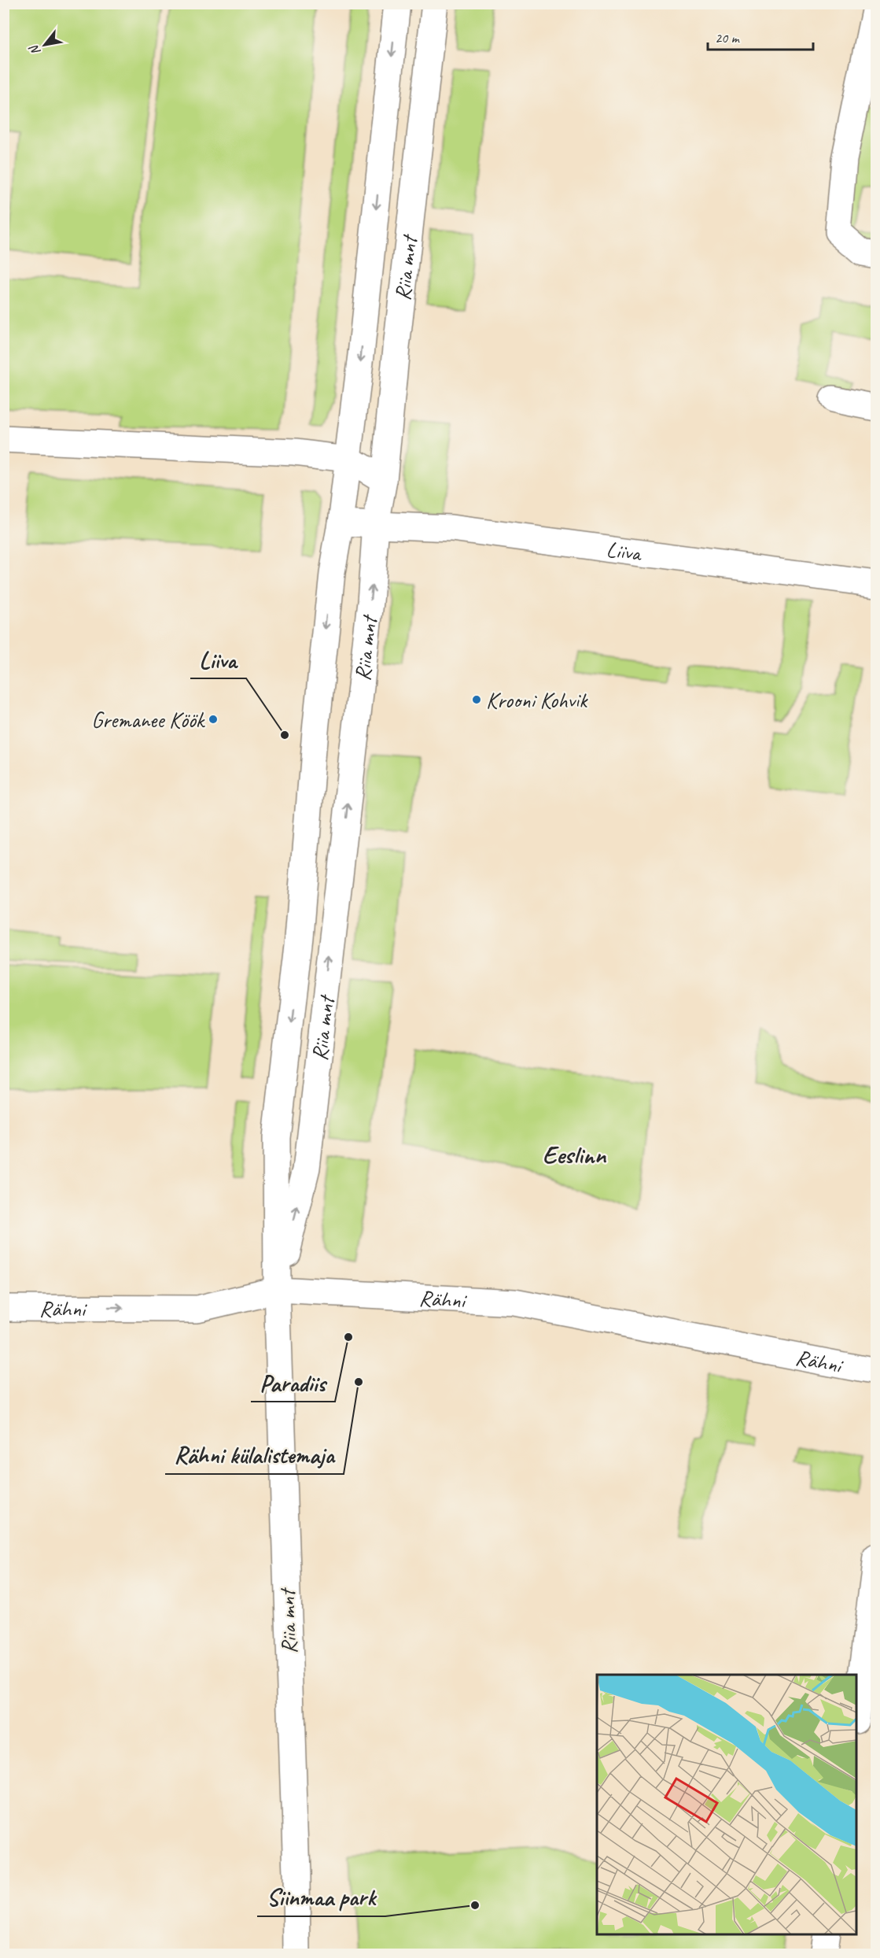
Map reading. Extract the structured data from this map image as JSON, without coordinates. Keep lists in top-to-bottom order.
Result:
{
  "streets": {
    "main road": ["Riia mnt", "Liiva", "Rähni"]
  },
  "crossings": [
    ["Riia mnt", "Liiva"],
    ["Riia mnt", "Rähni"]
  ],
  "districts": ["Eeslinn"],
  "places": [
    "Krooni Kohvik",
    "Gremanee Köök",
    "Liiva",
    "Paradiis",
    "Rähni külalistemaja",
    "Siinmaa park"
  ],
  "scale_bar": "20 m",
  "north": "bottom left"
}
